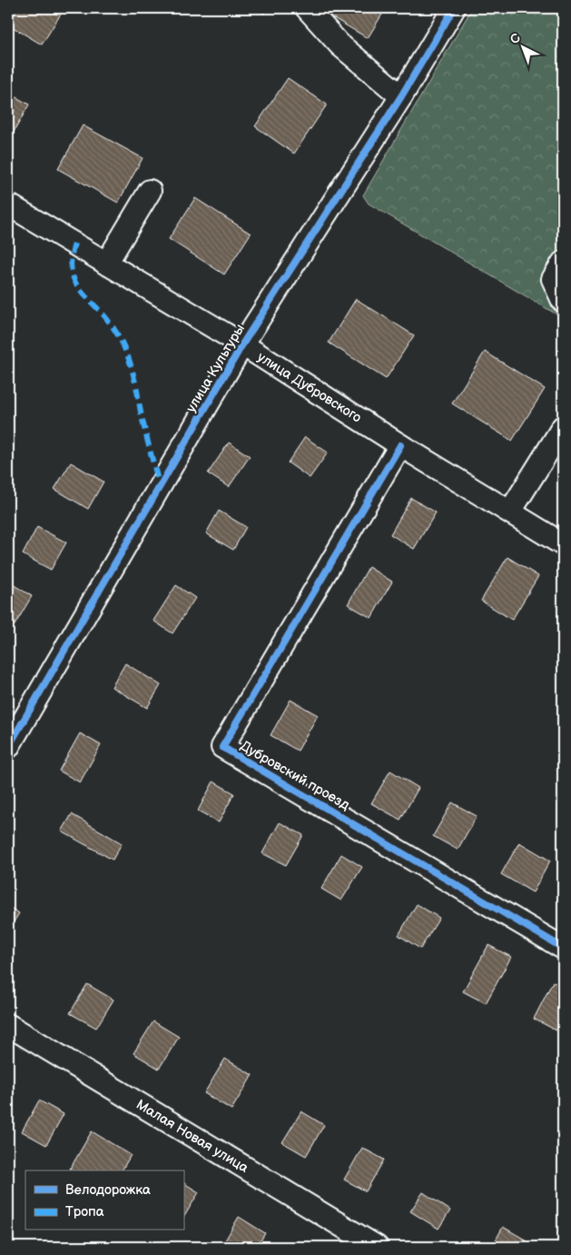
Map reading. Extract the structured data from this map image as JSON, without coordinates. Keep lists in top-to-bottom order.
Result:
{
  "streets": {
    "street": [
      "улица Культуры",
      "улица Дубровского",
      "Дубровский проезд",
      "Малая Новая улица"
    ]
  },
  "crossings": [
    ["улица Культуры", "улица Дубровского"],
    ["улица Дубровского", "Дубровский проезд"]
  ],
  "legend": ["Велодорожка", "Тропа"],
  "north": "top left"
}
